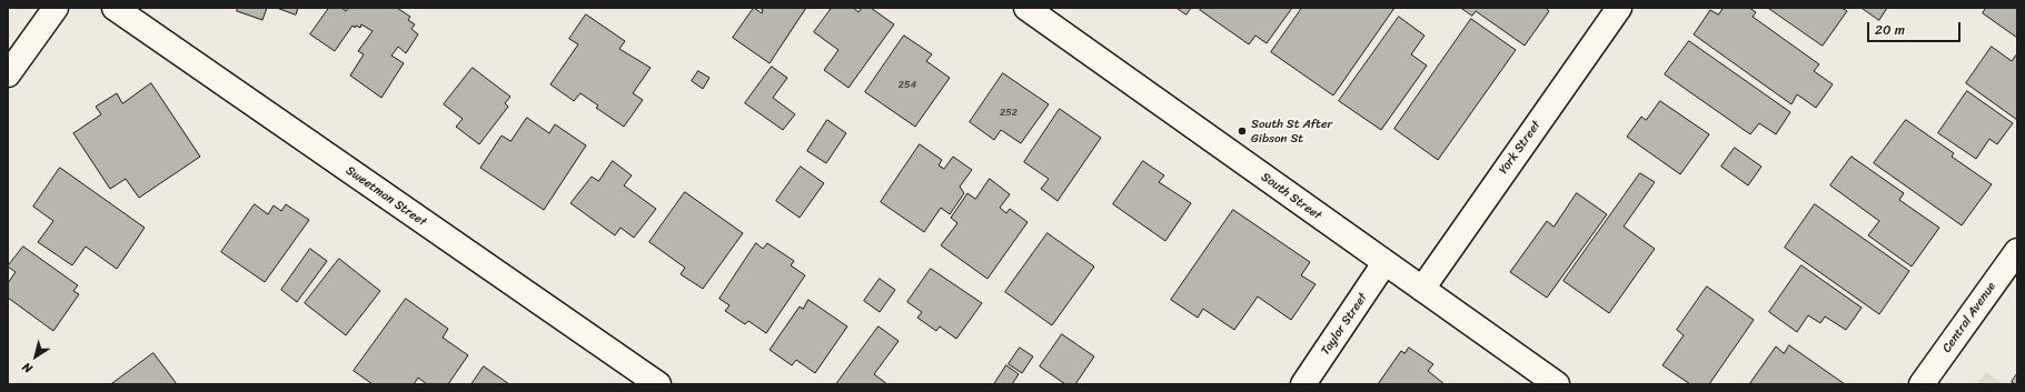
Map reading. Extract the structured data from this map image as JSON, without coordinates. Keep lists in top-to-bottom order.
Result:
{
  "streets": {
    "street": [
      "York Street",
      "Sweetman Street",
      "South Street",
      "Central Avenue",
      "Taylor Street"
    ]
  },
  "crossings": [
    ["York Street", "South Street"],
    ["South Street", "Taylor Street"]
  ],
  "places": ["South St After Gibson St"],
  "house_numbers": ["254", "252"],
  "scale_bar": "20 m",
  "north": "bottom left"
}
